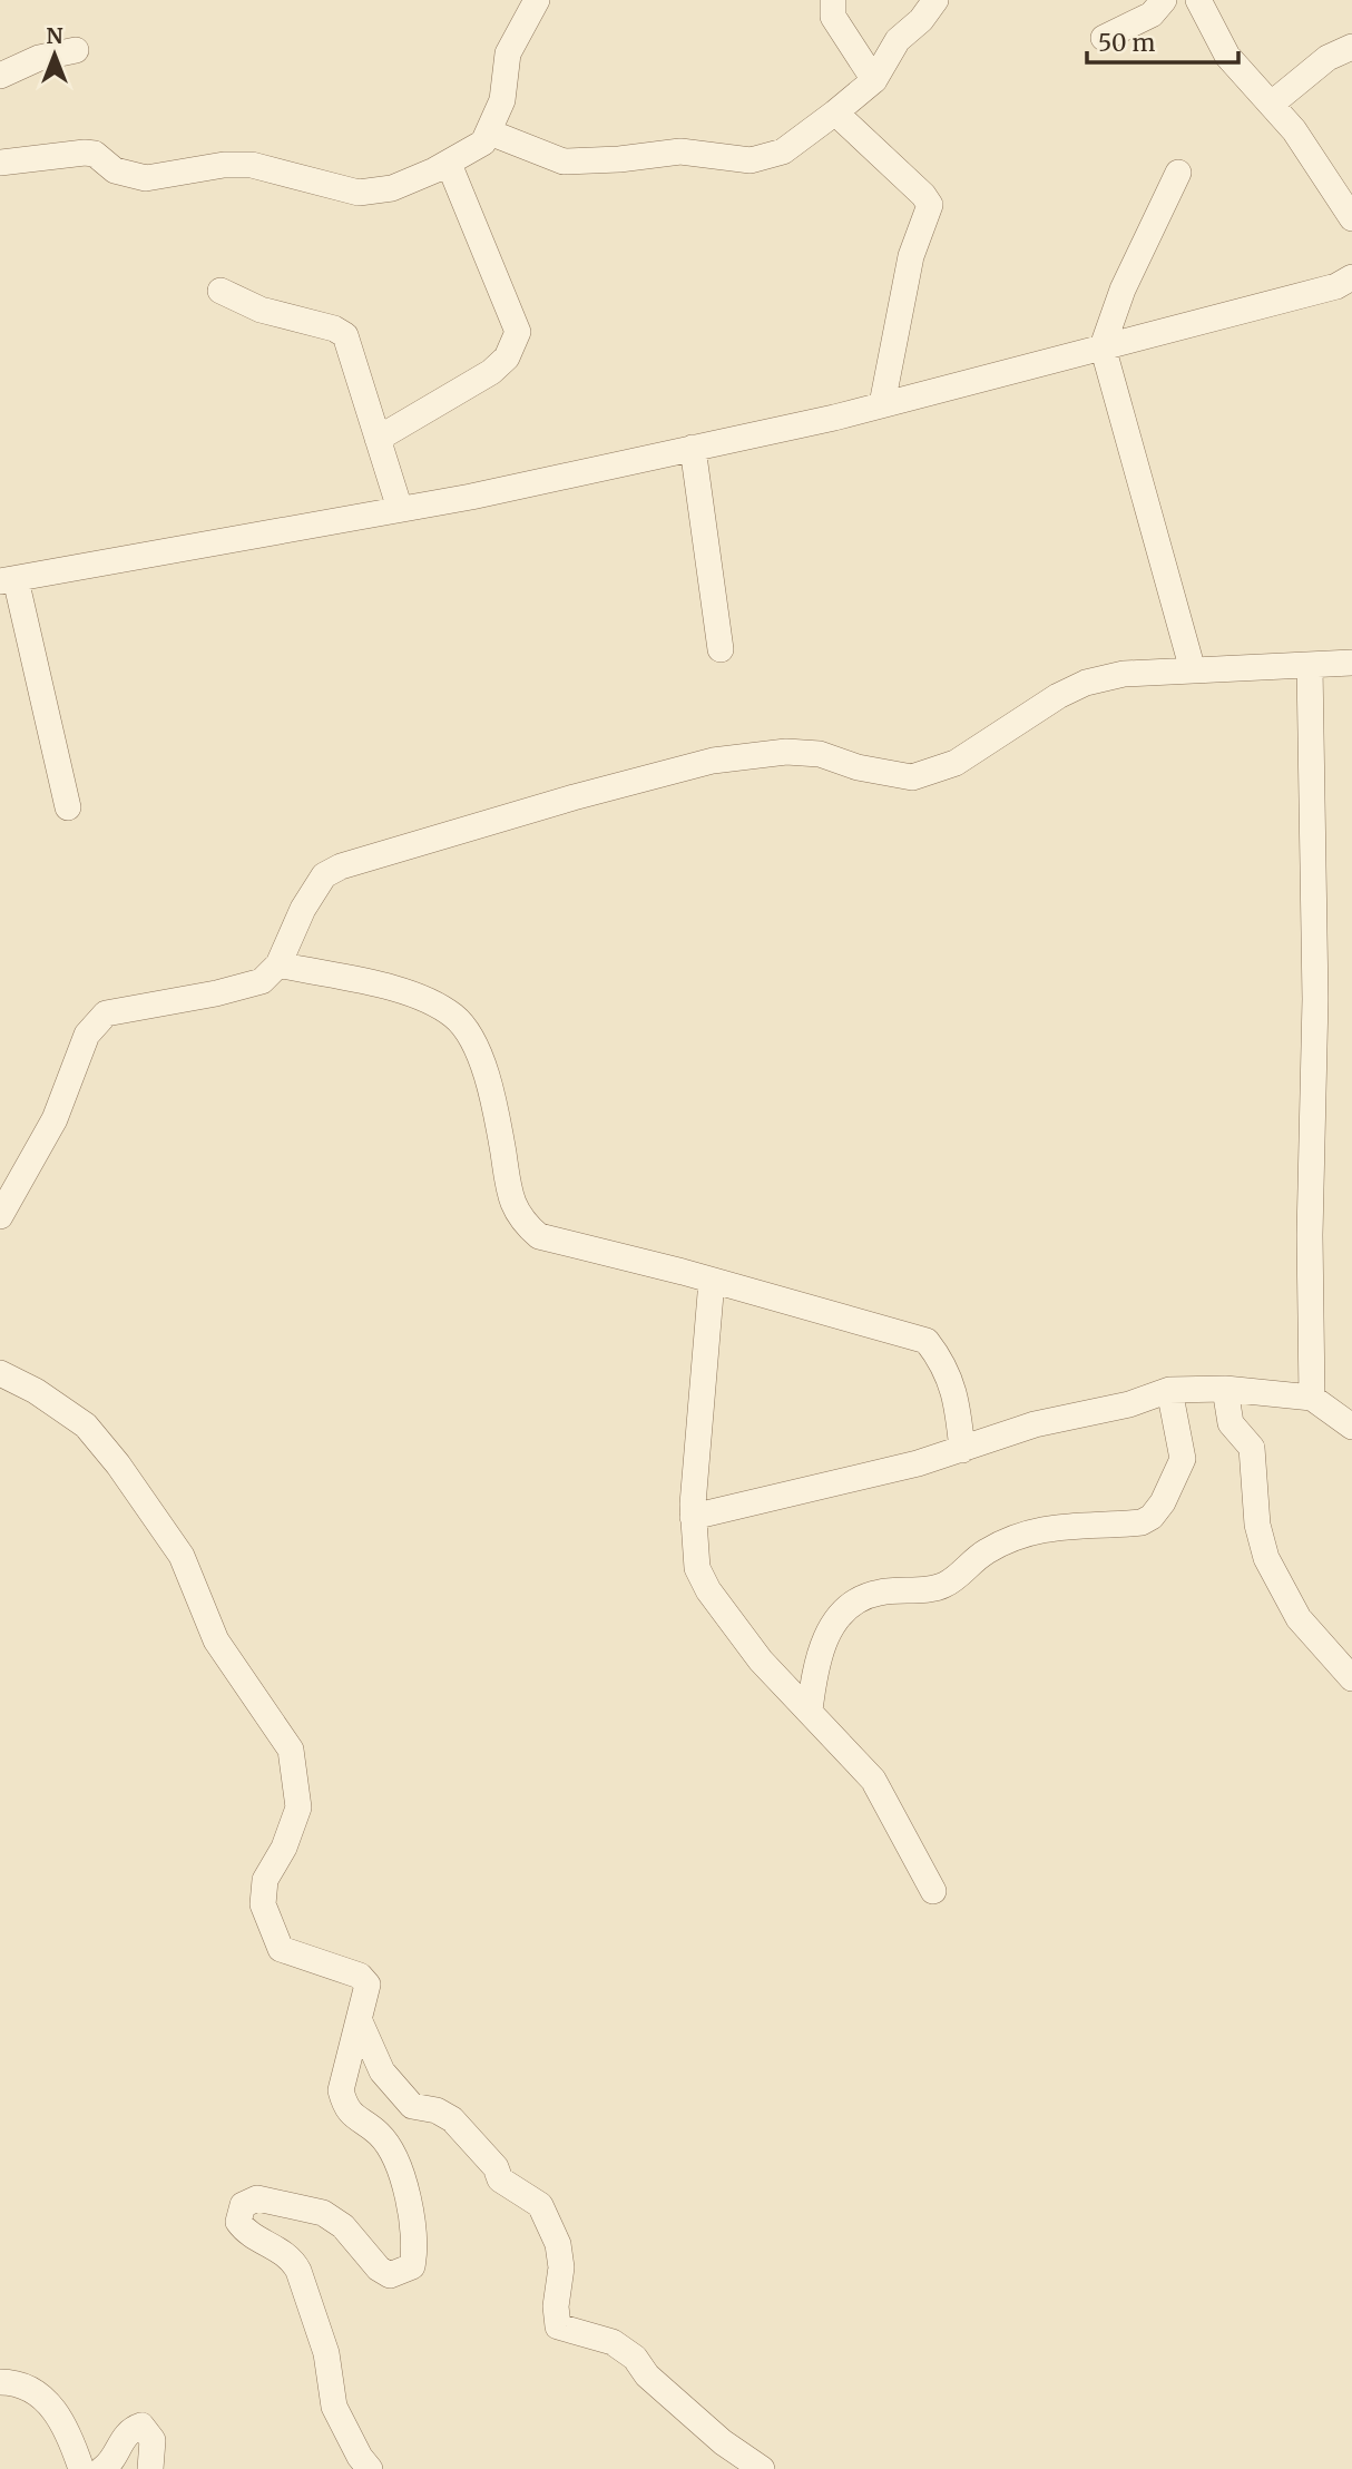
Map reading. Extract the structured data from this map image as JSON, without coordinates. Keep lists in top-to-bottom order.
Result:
{
  "scale_bar": "50 m",
  "north": "top"
}
